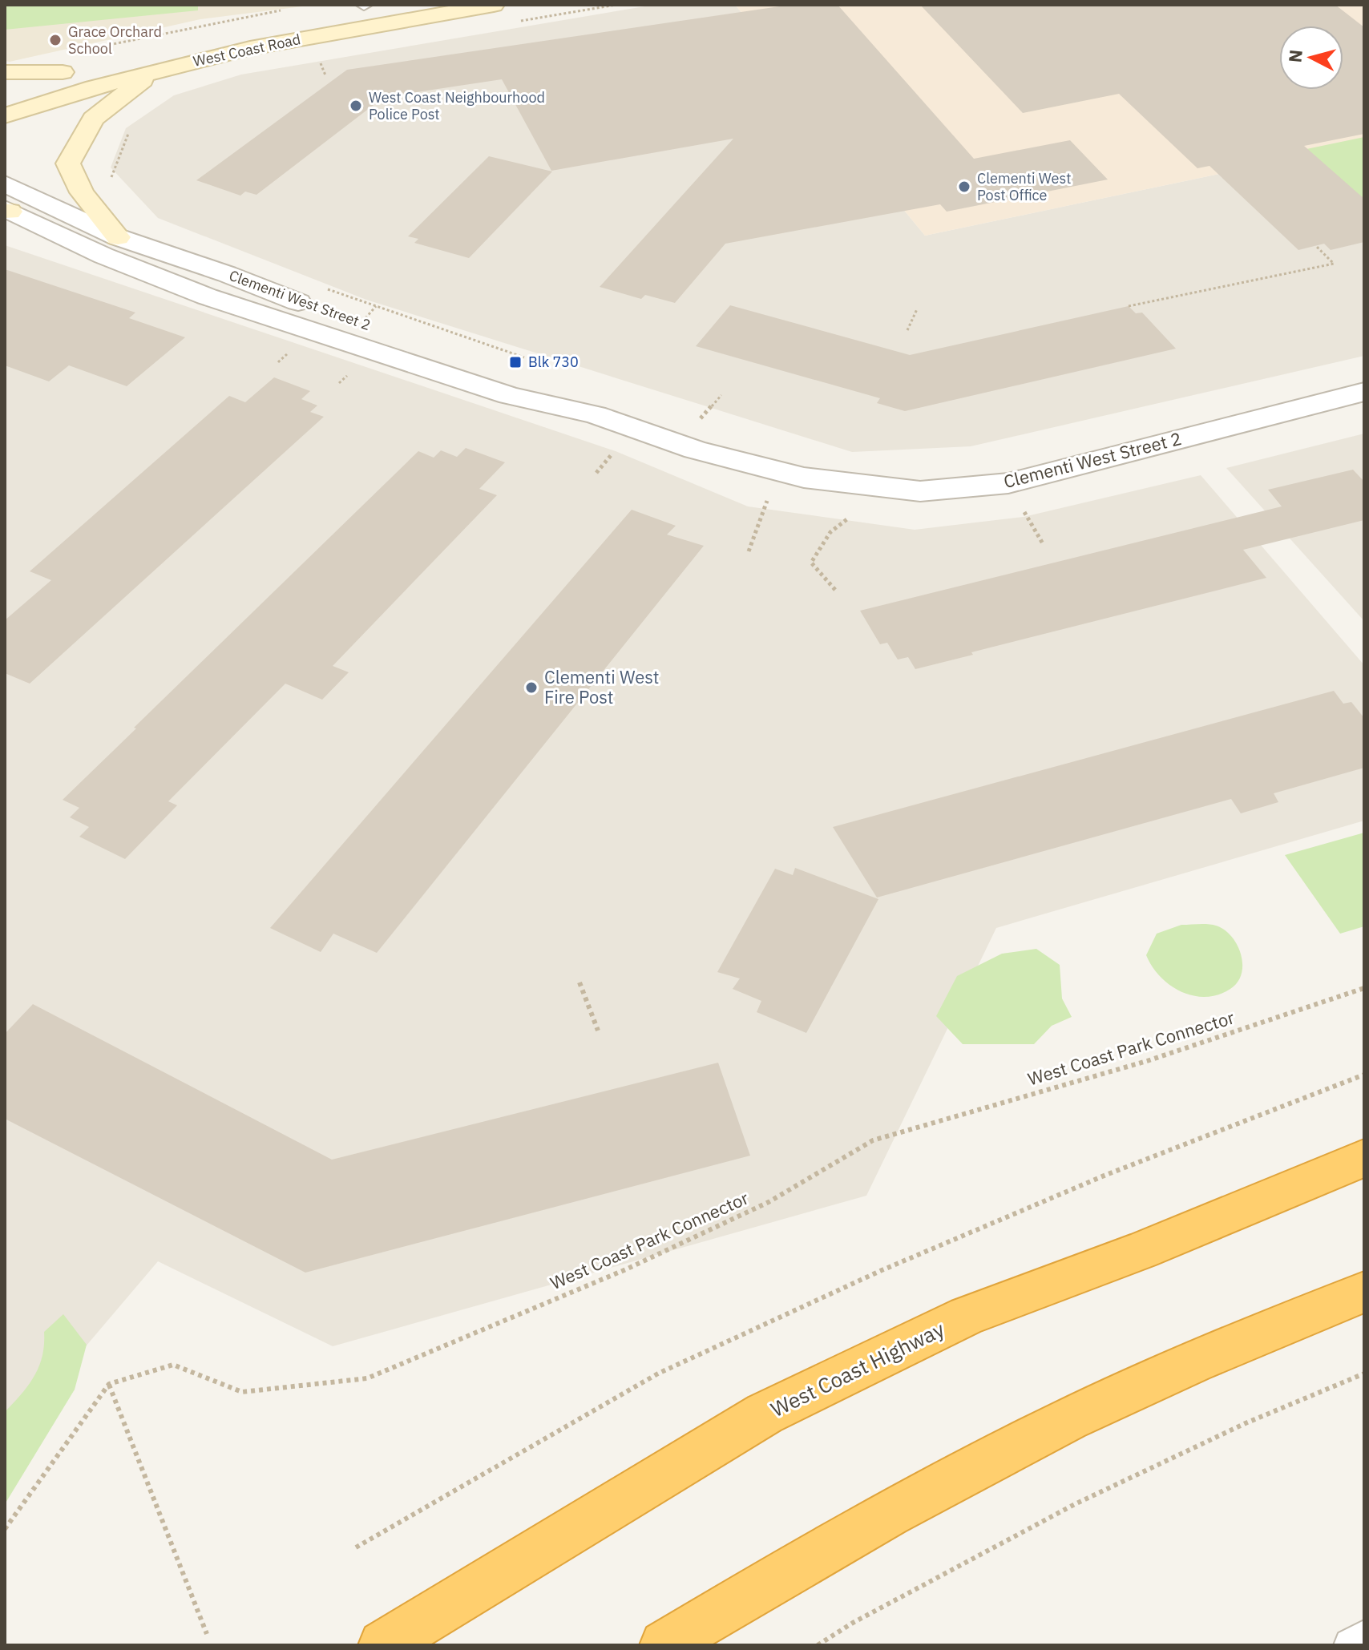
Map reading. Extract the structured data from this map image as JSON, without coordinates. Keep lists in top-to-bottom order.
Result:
{
  "streets": {
    "highway": ["West Coast Highway"],
    "main road": ["West Coast Road"],
    "street": ["Clementi West Street 2"],
    "path": ["West Coast Park Connector"]
  },
  "places": {
    "other": [
      "Grace Orchard School",
      "West Coast Neighbourhood Police Post",
      "Clementi West Post Office",
      "Clementi West Fire Post"
    ],
    "transit": ["Blk 730"]
  },
  "north": "left"
}
